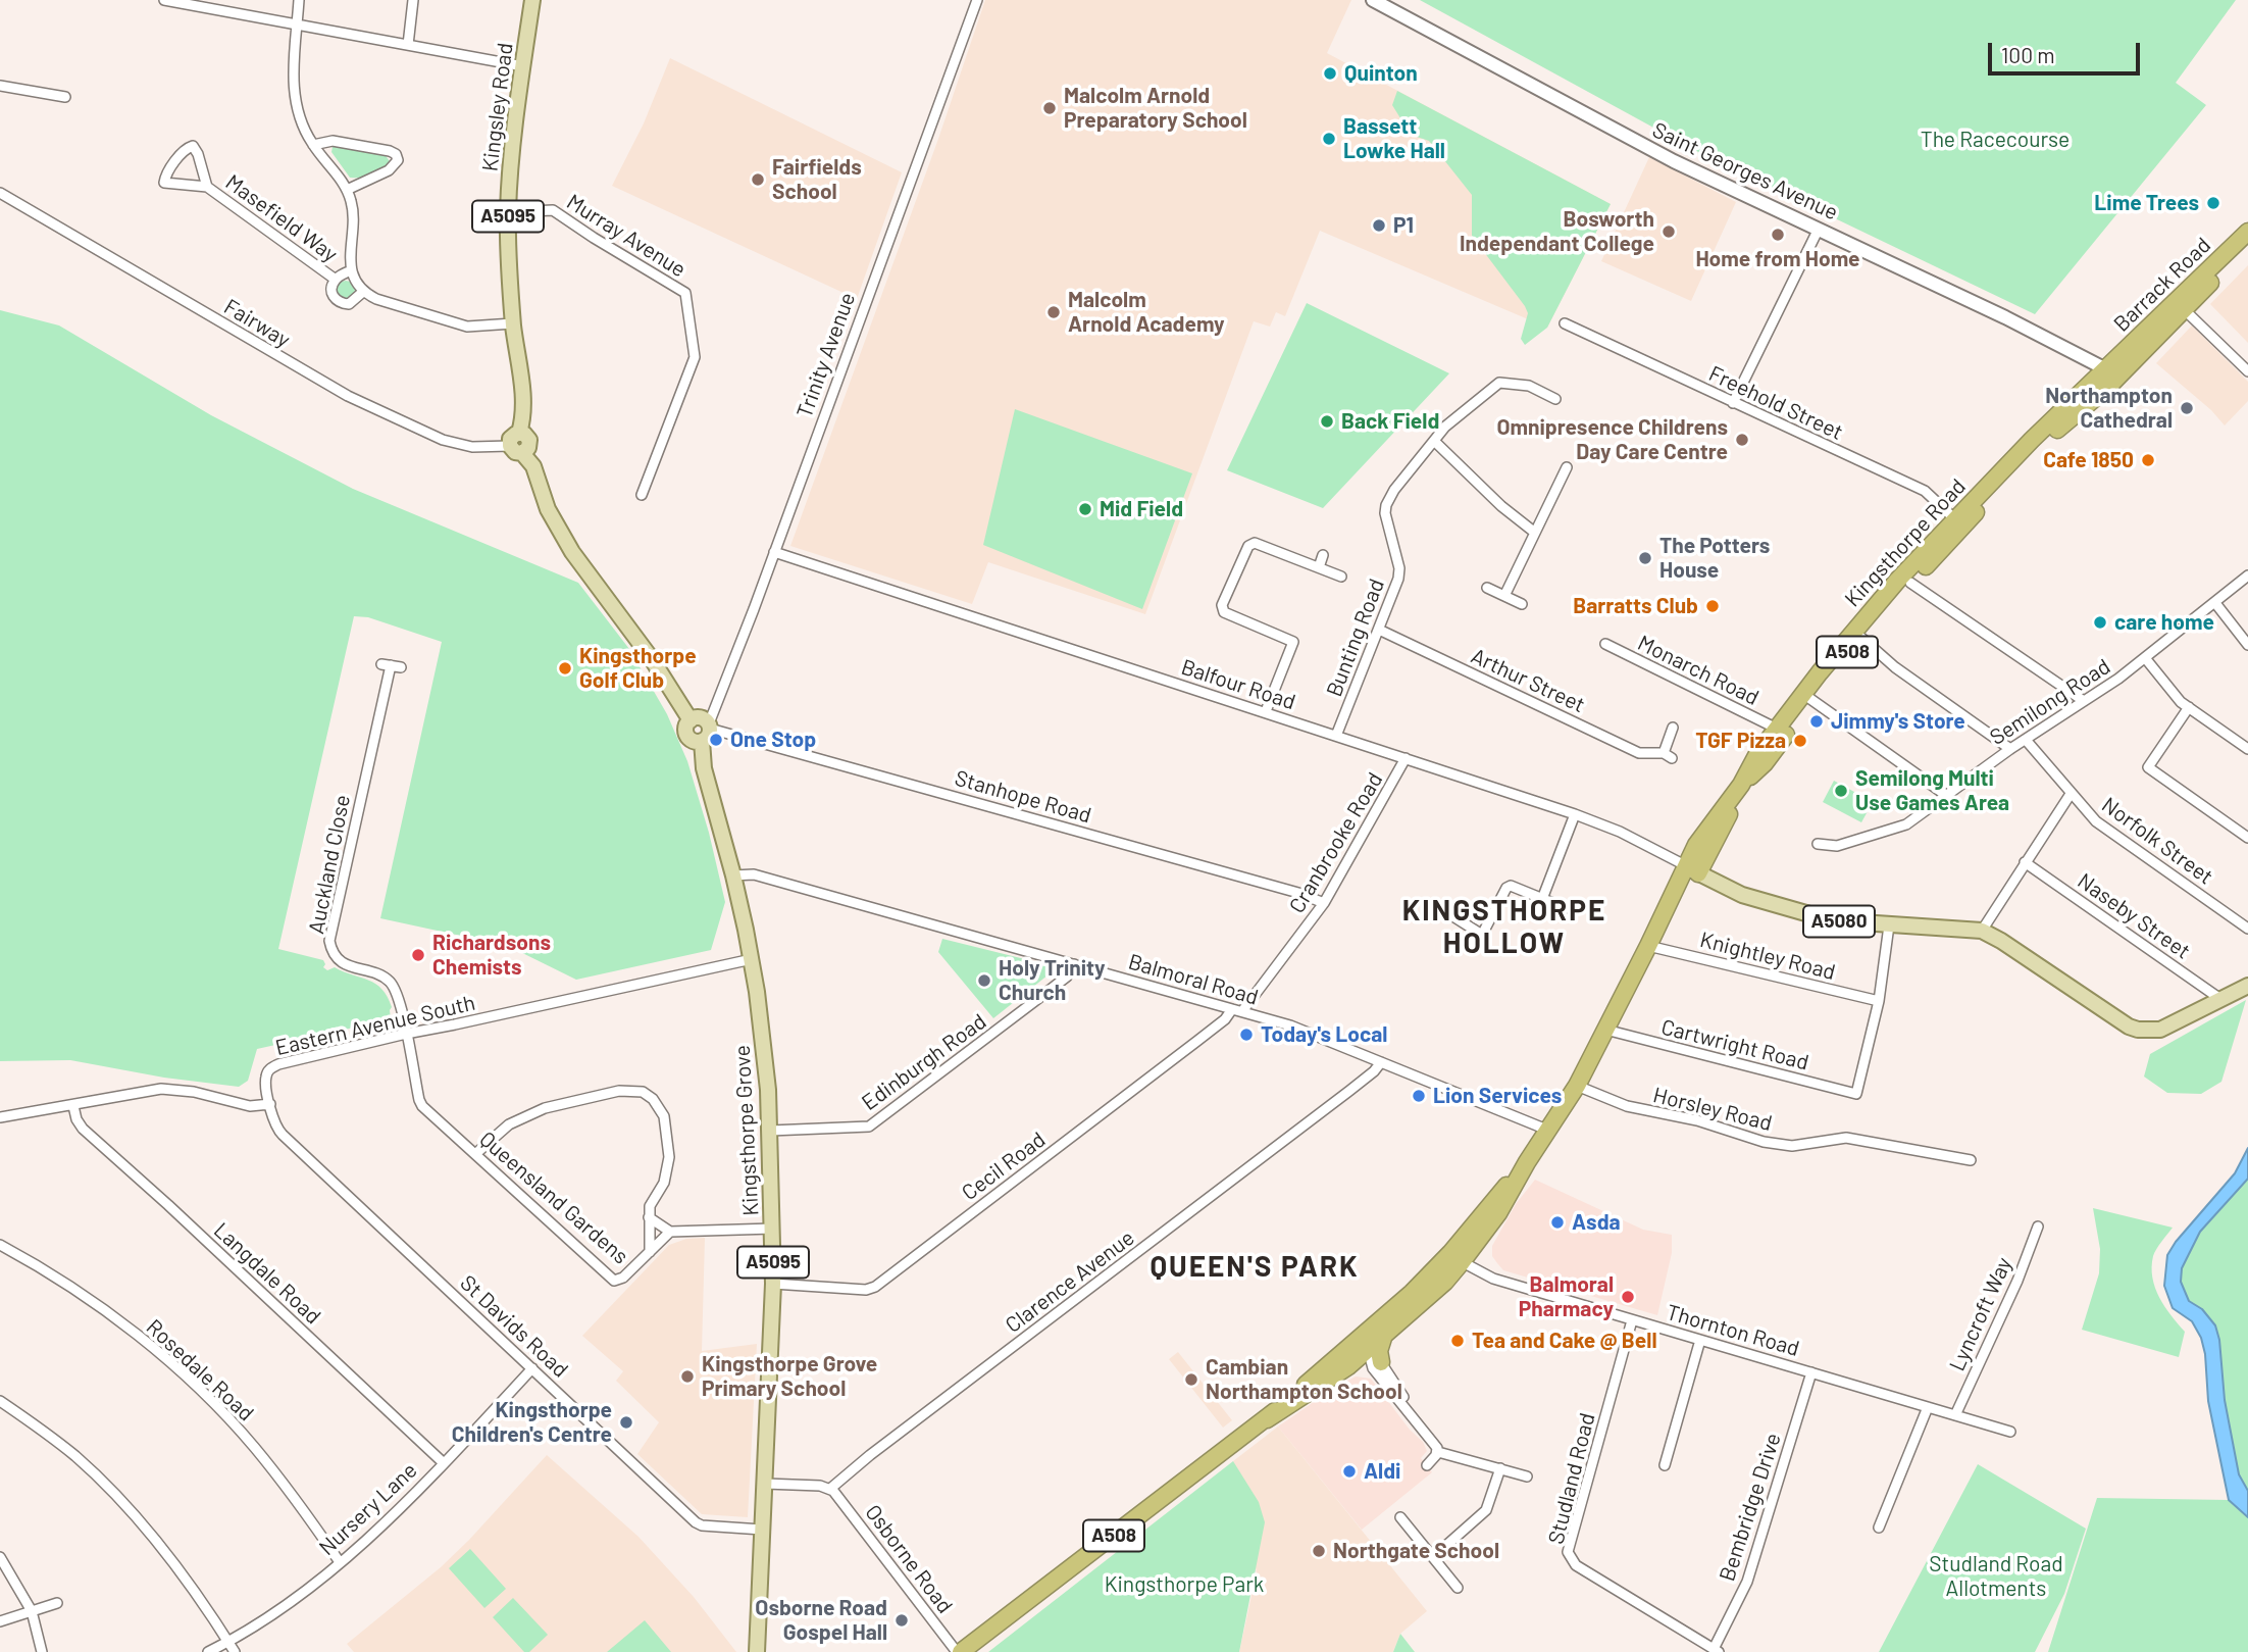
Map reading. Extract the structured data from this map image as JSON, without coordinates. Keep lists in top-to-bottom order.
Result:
{
  "streets": {
    "highway": ["Barrack Road", "Kingsthorpe Road", "A508"],
    "main road": [
      "Kingsley Road",
      "A5095",
      "A5080",
      "Kingsthorpe Grove"
    ],
    "street": [
      "Saint Georges Avenue",
      "Masefield Way",
      "Murray Avenue",
      "Fairway",
      "Trinity Avenue",
      "Freehold Street",
      "Bunting Road",
      "Monarch Road",
      "Arthur Street",
      "Balfour Road",
      "Semilong Road",
      "Stanhope Road",
      "Norfolk Street",
      "Cranbrooke Road",
      "Auckland Close",
      "Naseby Street",
      "Knightley Road",
      "Balmoral Road",
      "Eastern Avenue South",
      "Cartwright Road",
      "Edinburgh Road",
      "Horsley Road",
      "Cecil Road",
      "Queensland Gardens",
      "Langdale Road",
      "Clarence Avenue",
      "Lyncroft Way",
      "St Davids Road",
      "Thornton Road",
      "Rosedale Road",
      "Studland Road",
      "Bembridge Drive",
      "Nursery Lane",
      "Osborne Road"
    ]
  },
  "crossings": [
    ["Kingsley Road", "Murray Avenue"],
    ["Kingsley Road", "Fairway"],
    ["Kingsley Road", "Trinity Avenue"],
    ["Kingsley Road", "Stanhope Road"],
    ["Kingsley Road", "Kingsthorpe Grove"],
    ["Saint Georges Avenue", "Barrack Road"],
    ["Barrack Road", "Freehold Street"],
    ["Barrack Road", "Kingsthorpe Road"],
    ["Trinity Avenue", "Balfour Road"],
    ["Trinity Avenue", "Stanhope Road"],
    ["Trinity Avenue", "Kingsthorpe Grove"],
    ["Freehold Street", "Kingsthorpe Road"],
    ["Kingsthorpe Road", "A508"],
    ["Kingsthorpe Road", "Monarch Road"],
    ["Kingsthorpe Road", "Balfour Road"],
    ["Kingsthorpe Road", "A5080"],
    ["Bunting Road", "Arthur Street"],
    ["Bunting Road", "Balfour Road"],
    ["A508", "Balfour Road"],
    ["A508", "A5080"],
    ["A508", "Knightley Road"],
    ["A508", "Balmoral Road"],
    ["A508", "Cartwright Road"],
    ["A508", "Horsley Road"],
    ["A508", "Thornton Road"],
    ["A508", "Osborne Road"],
    ["Balfour Road", "Cranbrooke Road"],
    ["Balfour Road", "A5080"],
    ["Semilong Road", "Norfolk Street"],
    ["Stanhope Road", "Cranbrooke Road"],
    ["Stanhope Road", "Kingsthorpe Grove"],
    ["Cranbrooke Road", "Balmoral Road"],
    ["Cranbrooke Road", "Cecil Road"],
    ["Auckland Close", "Eastern Avenue South"],
    ["Auckland Close", "Queensland Gardens"],
    ["Naseby Street", "A5080"],
    ["Knightley Road", "Cartwright Road"],
    ["Balmoral Road", "Edinburgh Road"],
    ["Balmoral Road", "Kingsthorpe Grove"],
    ["Balmoral Road", "Cecil Road"],
    ["Balmoral Road", "Clarence Avenue"],
    ["Eastern Avenue South", "Kingsthorpe Grove"],
    ["Eastern Avenue South", "Queensland Gardens"],
    ["Eastern Avenue South", "St Davids Road"],
    ["Edinburgh Road", "Kingsthorpe Grove"],
    ["Kingsthorpe Grove", "Cecil Road"],
    ["Kingsthorpe Grove", "St Davids Road"],
    ["Langdale Road", "Nursery Lane"],
    ["Clarence Avenue", "Osborne Road"],
    ["Lyncroft Way", "Thornton Road"],
    ["St Davids Road", "Nursery Lane"],
    ["Thornton Road", "Studland Road"],
    ["Thornton Road", "Bembridge Drive"],
    ["Rosedale Road", "Nursery Lane"],
    ["Studland Road", "Bembridge Drive"]
  ],
  "districts": ["KINGSTHORPE HOLLOW", "QUEEN'S PARK"],
  "parks": ["The Racecourse", "Studland Road Allotments", "Kingsthorpe Park"],
  "places": [
    "Quinton",
    "Malcolm Arnold Preparatory School",
    "Bassett Lowke Hall",
    "Fairfields School",
    "Lime Trees",
    "P1",
    "Bosworth Independant College",
    "Home from Home",
    "Malcolm Arnold Academy",
    "Northampton Cathedral",
    "Back Field",
    "Omnipresence Childrens Day Care Centre",
    "Cafe 1850",
    "Mid Field",
    "The Potters House",
    "Barratts Club",
    "care home",
    "Kingsthorpe Golf Club",
    "Jimmy's Store",
    "One Stop",
    "TGF Pizza",
    "Semilong Multi Use Games Area",
    "Richardsons Chemists",
    "Holy Trinity Church",
    "Today's Local",
    "Lion Services",
    "Asda",
    "Balmoral Pharmacy",
    "Tea and Cake @ Bell",
    "Kingsthorpe Grove Primary School",
    "Cambian Northampton School",
    "Kingsthorpe Children's Centre",
    "Aldi",
    "Northgate School",
    "Osborne Road Gospel Hall"
  ],
  "scale_bar": "100 m"
}
